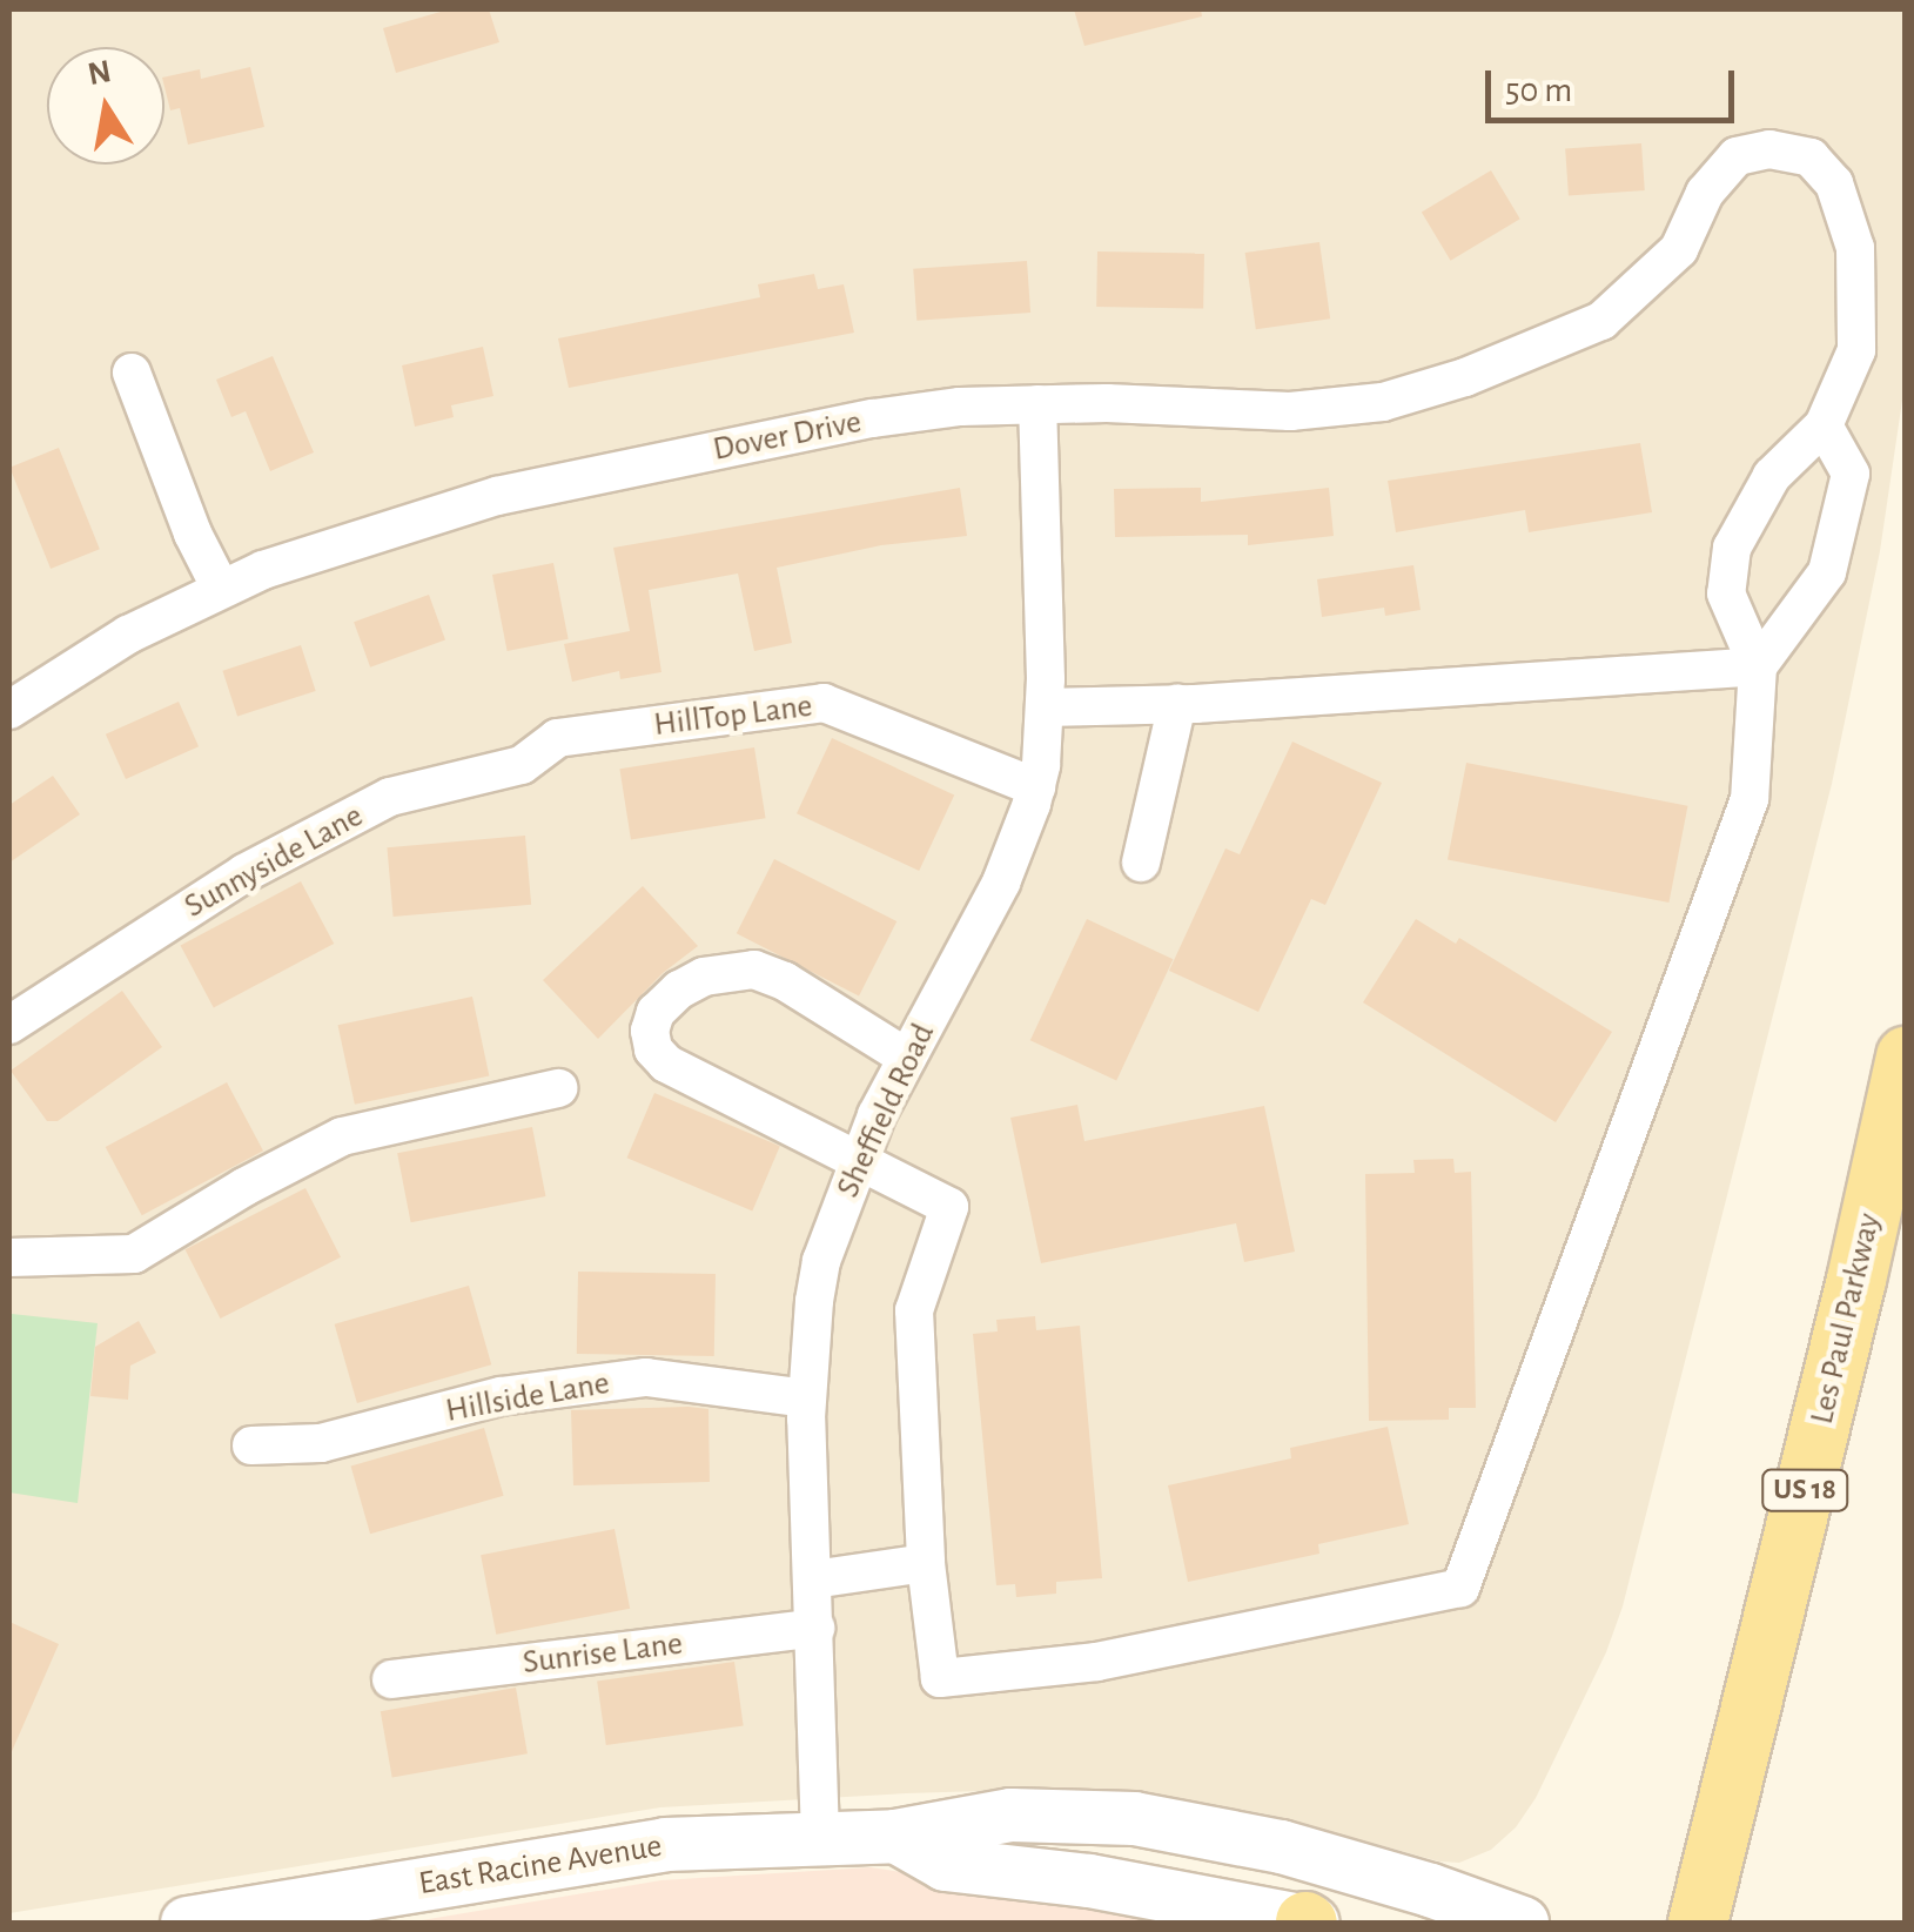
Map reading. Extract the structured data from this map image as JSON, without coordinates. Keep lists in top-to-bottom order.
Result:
{
  "streets": {
    "main road": ["Les Paul Parkway", "US 18", "East Racine Avenue"],
    "street": [
      "Dover Drive",
      "HillTop Lane",
      "Sunnyside Lane",
      "Sheffield Road",
      "Hillside Lane",
      "Sunrise Lane"
    ]
  },
  "crossings": [
    ["Dover Drive", "Sheffield Road"],
    ["HillTop Lane", "Sunnyside Lane"],
    ["HillTop Lane", "Sheffield Road"],
    ["Sheffield Road", "Hillside Lane"],
    ["Sheffield Road", "Sunrise Lane"],
    ["Sheffield Road", "East Racine Avenue"]
  ],
  "scale_bar": "50 m",
  "north": "top"
}
